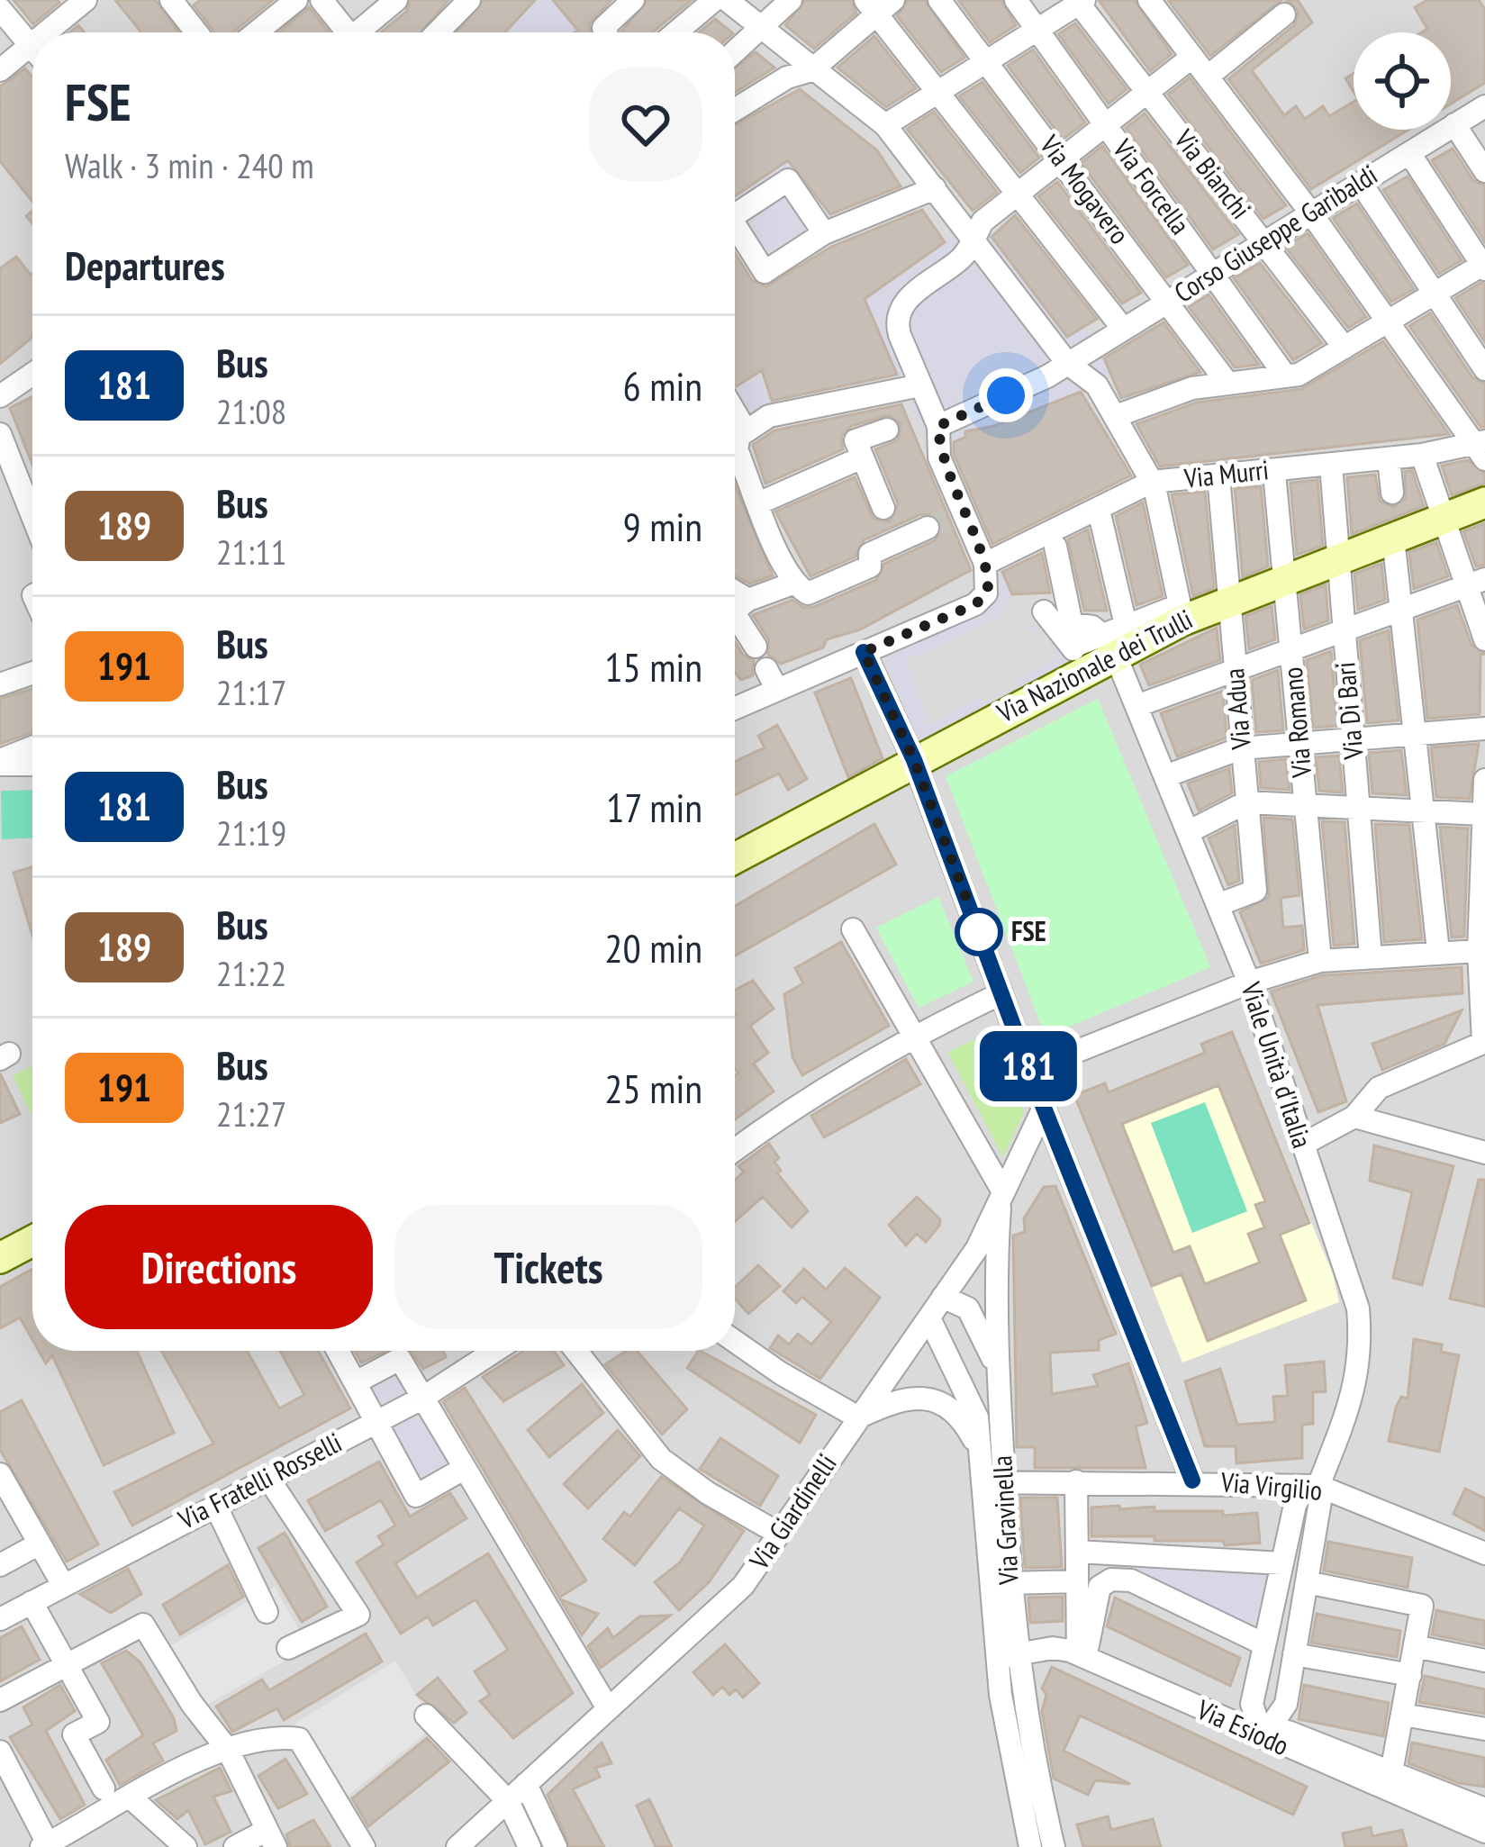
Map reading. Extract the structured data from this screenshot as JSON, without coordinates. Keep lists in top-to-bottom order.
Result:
{
  "streets": {
    "street": [
      "Via Bianchi",
      "Via Forcella",
      "Via Mogavero",
      "Corso Giuseppe Garibaldi",
      "Via Murri",
      "Via Nazionale dei Trulli",
      "Via Adua",
      "Via Di Bari",
      "Via Romano",
      "Viale Unità d'Italia",
      "Via Fratelli Rosselli",
      "Via Virgilio",
      "Via Giardinelli",
      "Via Gravinella",
      "Via Esiodo"
    ]
  },
  "crossings": [
    ["Via Bianchi", "Corso Giuseppe Garibaldi"],
    ["Via Forcella", "Corso Giuseppe Garibaldi"],
    ["Via Mogavero", "Corso Giuseppe Garibaldi"],
    ["Via Murri", "Via Di Bari"],
    ["Via Nazionale dei Trulli", "Via Adua"],
    ["Via Nazionale dei Trulli", "Via Di Bari"],
    ["Via Nazionale dei Trulli", "Via Romano"],
    ["Via Nazionale dei Trulli", "Viale Unità d'Italia"],
    ["Via Adua", "Viale Unità d'Italia"],
    ["Viale Unità d'Italia", "Via Virgilio"],
    ["Via Virgilio", "Via Gravinella"],
    ["Via Giardinelli", "Via Gravinella"],
    ["Via Gravinella", "Via Esiodo"]
  ],
  "places": ["FSE"],
  "lines": ["bus line 181"],
  "page": {
    "on_map": "181",
    "heading": [
      ["FSE", "Walk · 3 min · 240 m"],
      "Departures"
    ],
    "list": [
      {
        "mark": "181",
        "name": "Bus",
        "note": "21:08",
        "value": "6 min"
      },
      {
        "mark": "189",
        "name": "Bus",
        "note": "21:11",
        "value": "9 min"
      },
      {
        "mark": "191",
        "name": "Bus",
        "note": "21:17",
        "value": "15 min"
      },
      {
        "mark": "181",
        "name": "Bus",
        "note": "21:19",
        "value": "17 min"
      },
      {
        "mark": "189",
        "name": "Bus",
        "note": "21:22",
        "value": "20 min"
      },
      {
        "mark": "191",
        "name": "Bus",
        "note": "21:27",
        "value": "25 min"
      }
    ],
    "buttons": ["Directions", "Tickets"]
  }
}
